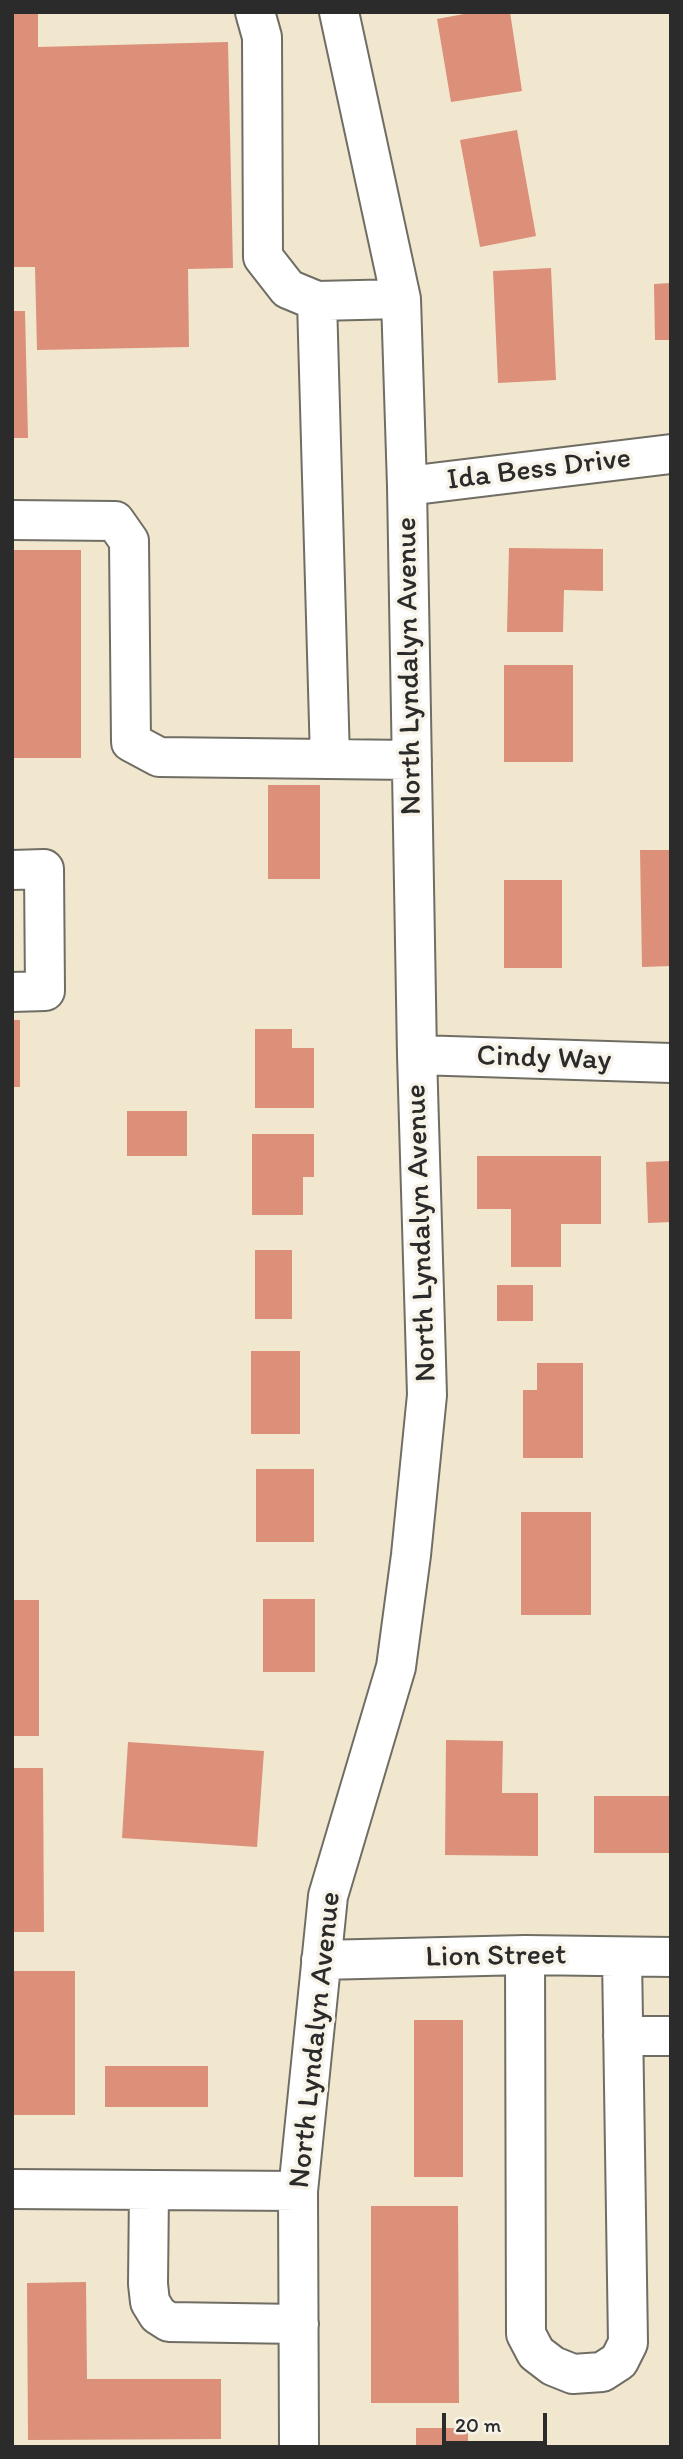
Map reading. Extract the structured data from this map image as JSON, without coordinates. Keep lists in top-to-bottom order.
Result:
{
  "streets": {
    "street": [
      "Ida Bess Drive",
      "North Lyndalyn Avenue",
      "Cindy Way",
      "Lion Street"
    ]
  },
  "crossings": [
    ["Ida Bess Drive", "North Lyndalyn Avenue"],
    ["North Lyndalyn Avenue", "Cindy Way"],
    ["North Lyndalyn Avenue", "Lion Street"]
  ],
  "scale_bar": "20 m"
}
